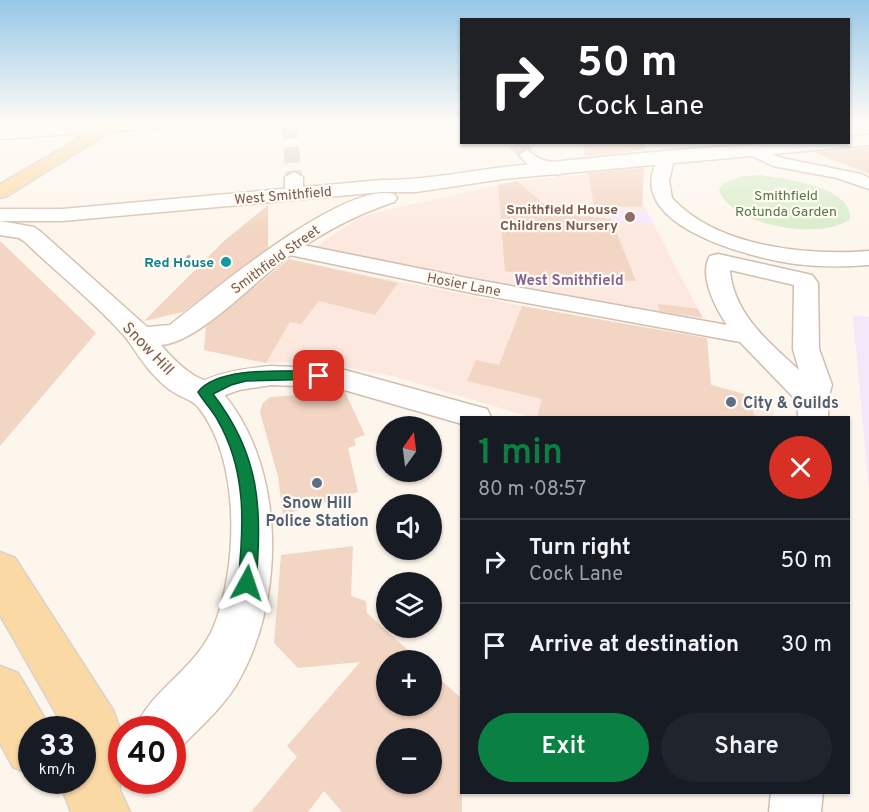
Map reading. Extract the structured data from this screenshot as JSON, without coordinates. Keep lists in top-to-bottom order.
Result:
{
  "streets": {
    "street": [
      "West Smithfield",
      "Smithfield Street",
      "Hosier Lane",
      "Snow Hill"
    ]
  },
  "crossings": [
    ["West Smithfield", "Smithfield Street"],
    ["Smithfield Street", "Hosier Lane"],
    ["Smithfield Street", "Snow Hill"]
  ],
  "districts": ["West Smithfield"],
  "parks": ["Smithfield Rotunda Garden"],
  "places": [
    "Smithfield House Childrens Nursery",
    "Red House",
    "City & Guilds",
    "Snow Hill Police Station"
  ],
  "north": "top",
  "page": {
    "turn": ["50 m", "Cock Lane"],
    "map_buttons": ["+", "−"],
    "heading": ["1 min", "80 m · 08:57"],
    "list": [
      {
        "name": "Turn right",
        "note": "Cock Lane",
        "value": "50 m"
      },
      {
        "name": "Arrive at destination",
        "value": "30 m"
      }
    ],
    "buttons": ["Exit", "Share"],
    "speed": "33 km/h",
    "limit": "40"
  }
}
